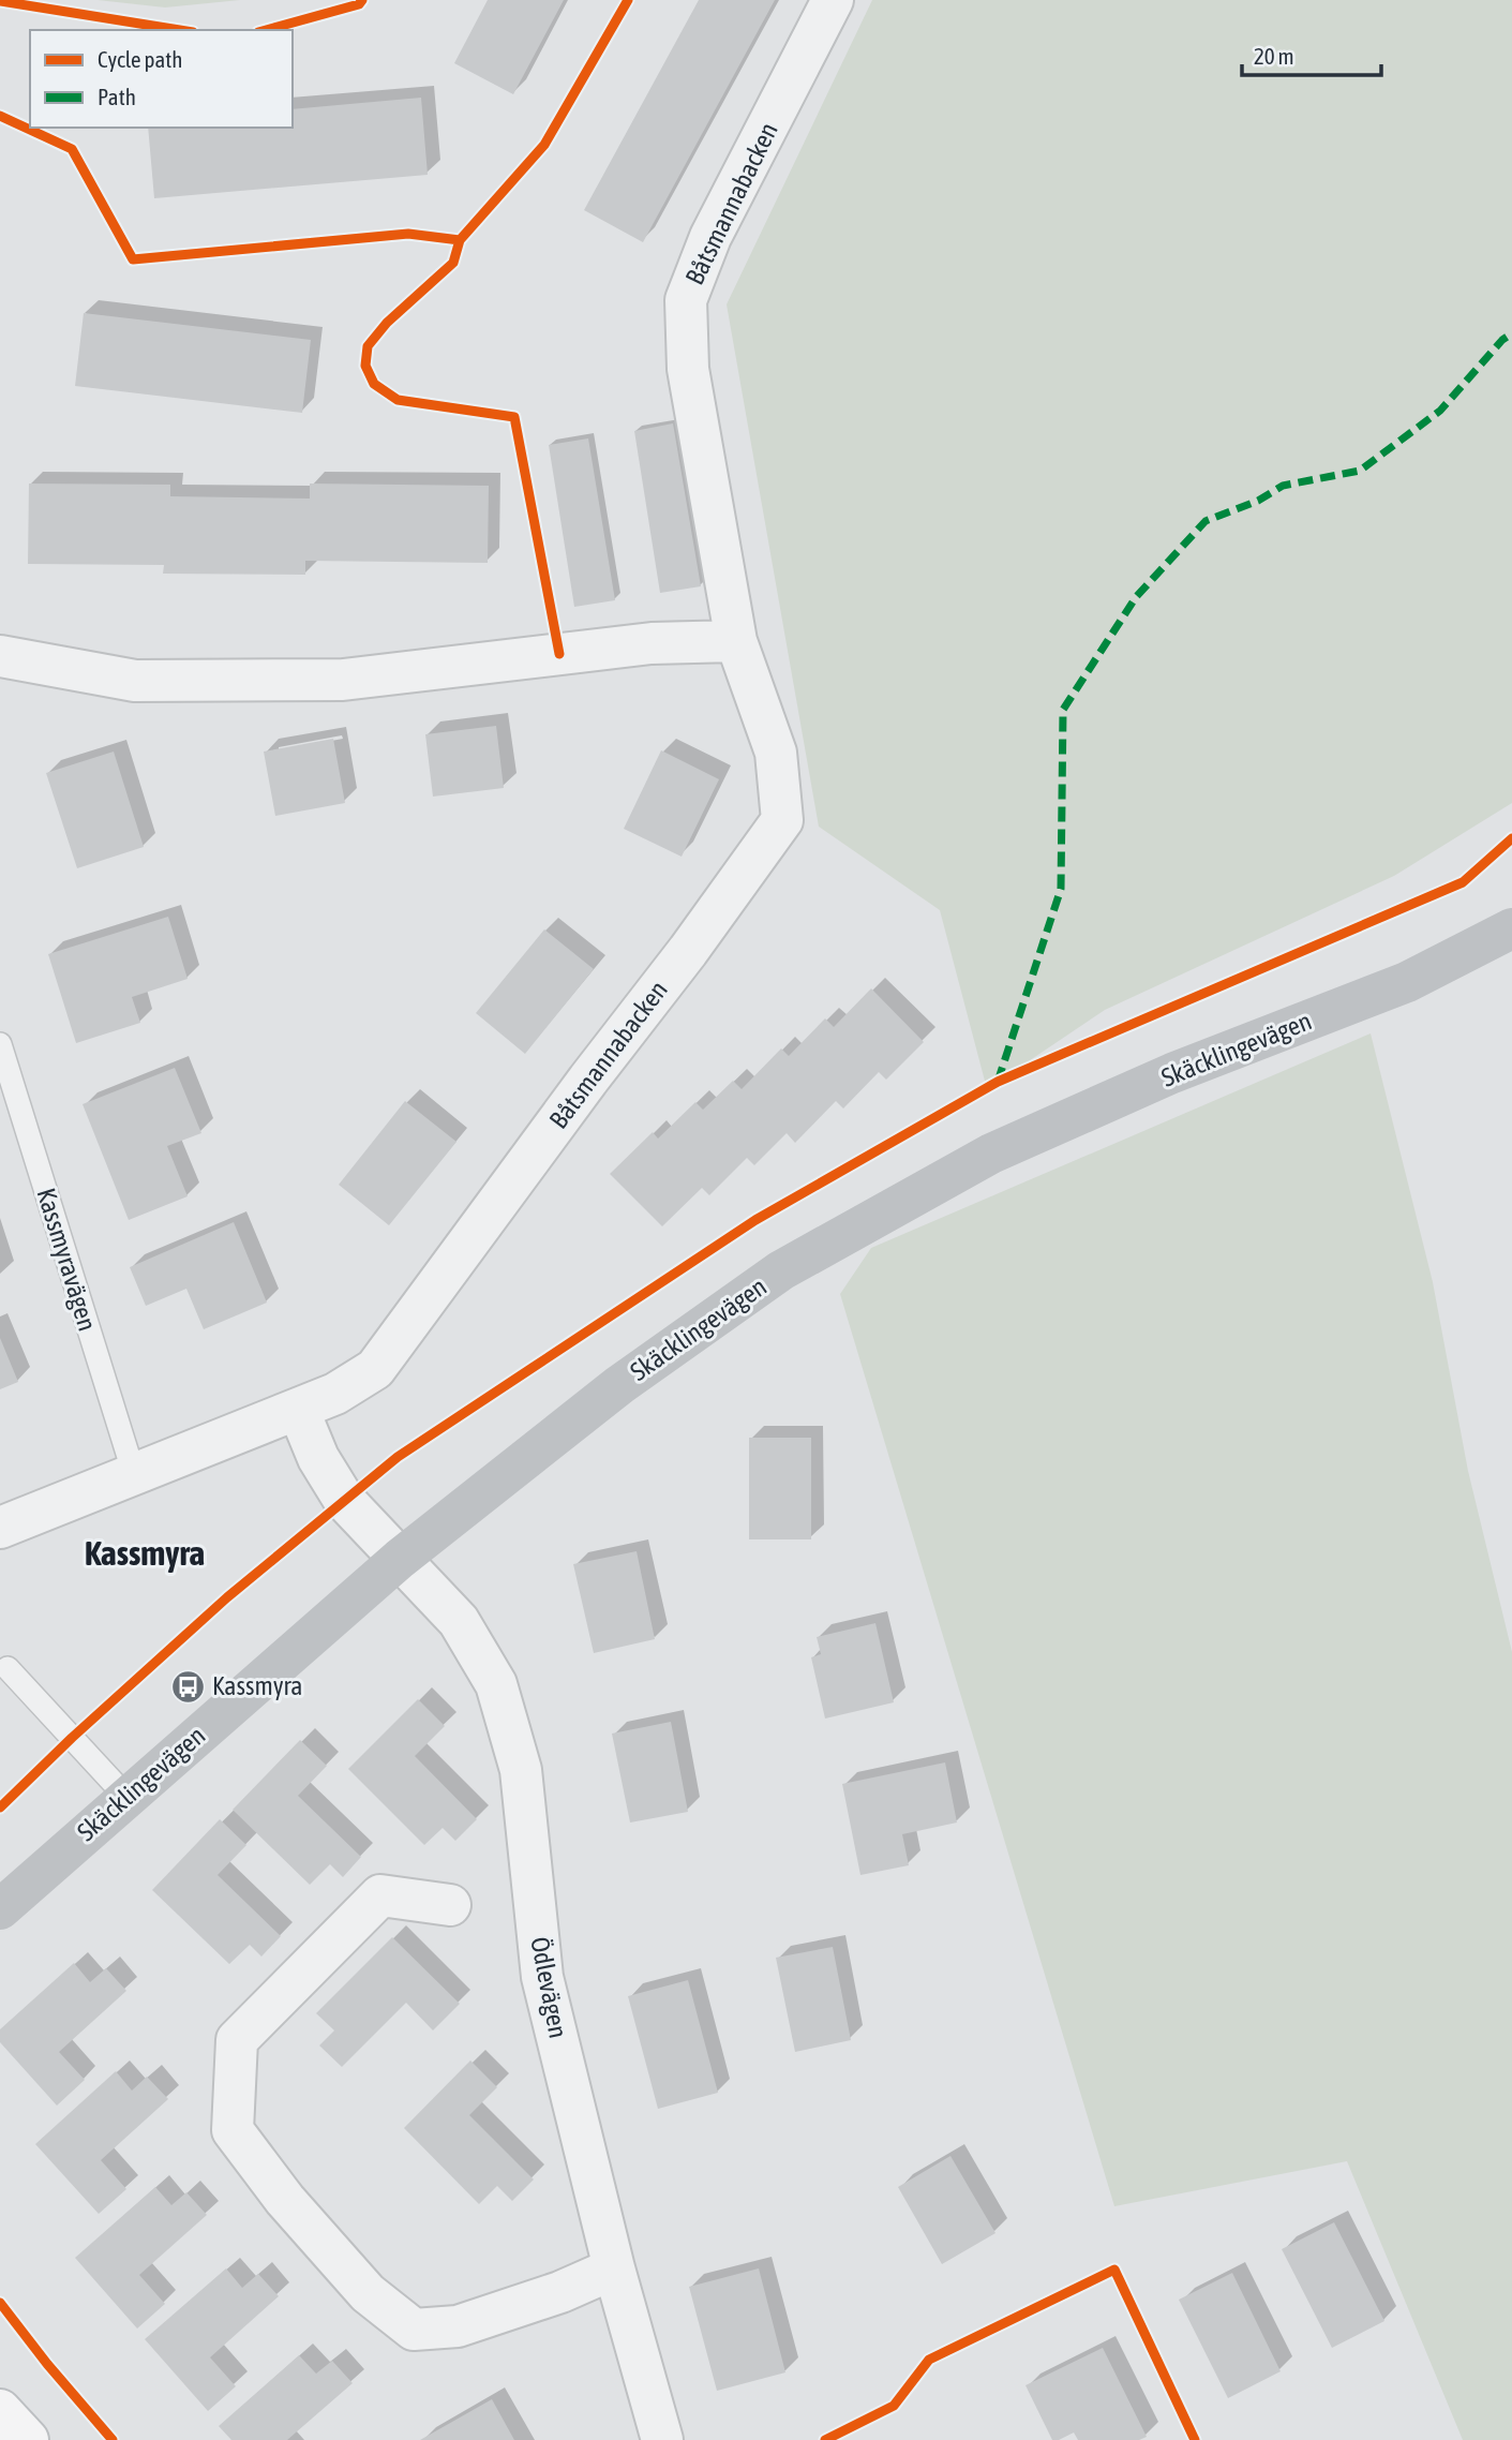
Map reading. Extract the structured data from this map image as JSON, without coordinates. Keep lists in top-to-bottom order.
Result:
{
  "streets": {
    "street": ["Båtsmannabacken", "Skäcklingevägen", "Ödlevägen"],
    "lane": ["Kassmyravägen"]
  },
  "crossings": [
    ["Skäcklingevägen", "Ödlevägen"]
  ],
  "districts": ["Kassmyra"],
  "places": {
    "bus stop": ["Kassmyra"]
  },
  "legend": ["Cycle path", "Path"],
  "scale_bar": "20 m"
}
